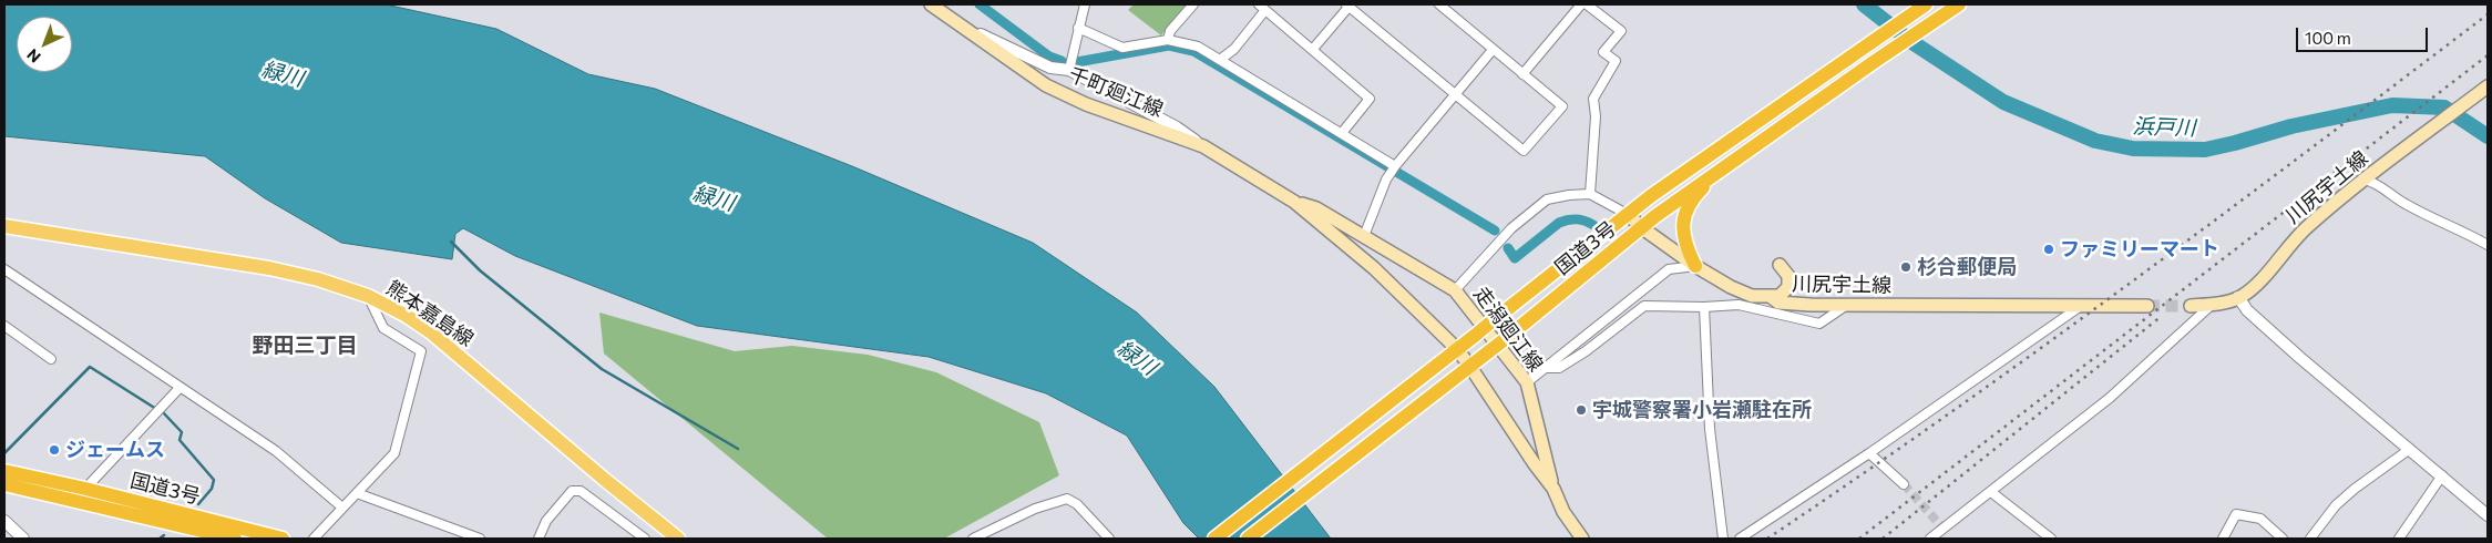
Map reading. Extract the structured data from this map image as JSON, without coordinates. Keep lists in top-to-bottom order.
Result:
{
  "streets": {
    "highway": ["国道3号"],
    "main road": [
      "千町廻江線",
      "川尻宇土線",
      "熊本嘉島線",
      "走潟廻江線"
    ]
  },
  "crossings": [
    ["千町廻江線", "国道3号"],
    ["千町廻江線", "走潟廻江線"],
    ["川尻宇土線", "国道3号"],
    ["国道3号", "走潟廻江線"]
  ],
  "districts": ["野田三丁目"],
  "water": ["緑川", "浜戸川"],
  "places": [
    "ファミリーマート",
    "杉合郵便局",
    "宇城警察署小岩瀬駐在所",
    "ジェームス"
  ],
  "scale_bar": "100 m",
  "north": "bottom left"
}
